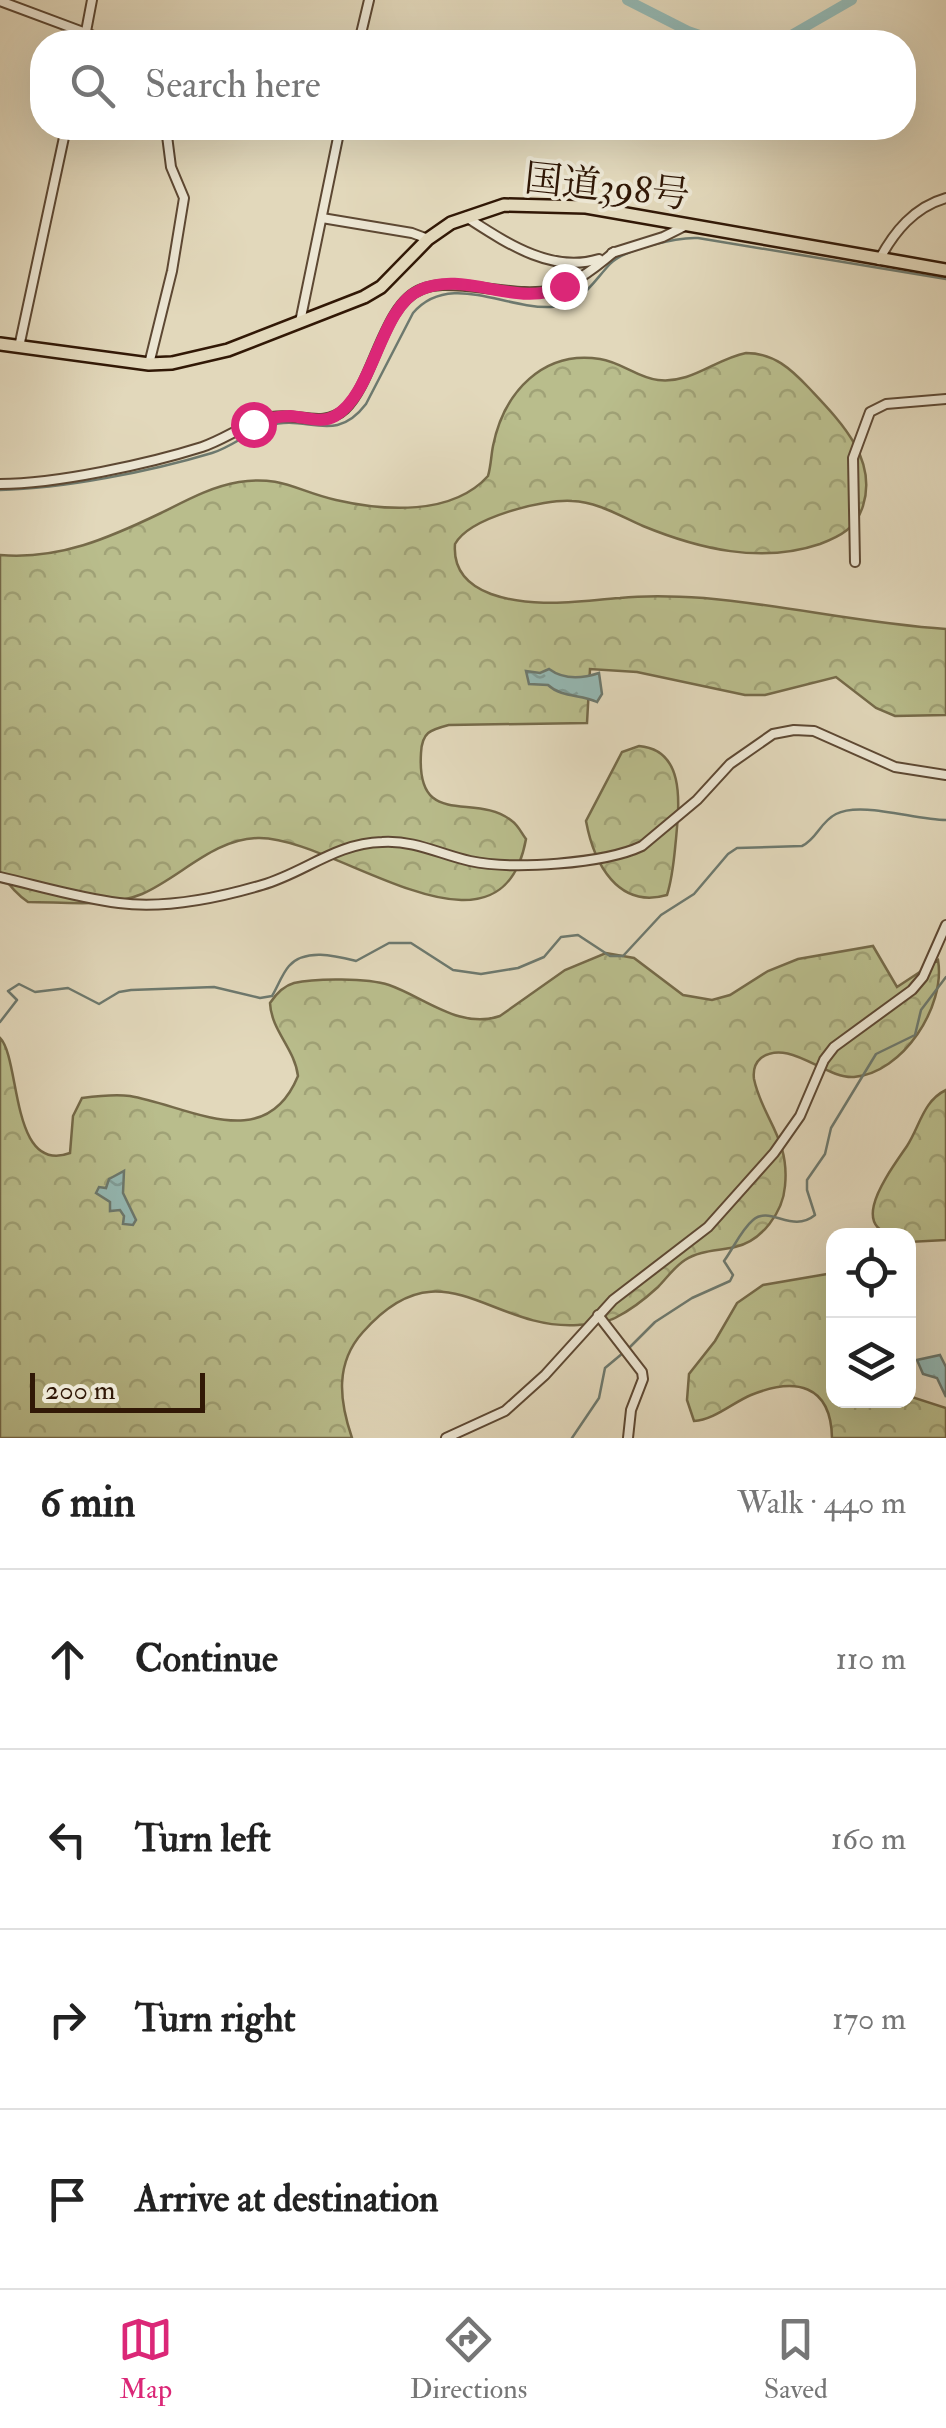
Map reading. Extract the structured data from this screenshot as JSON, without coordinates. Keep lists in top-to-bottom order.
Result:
{
  "streets": {
    "highway": ["国道398号"]
  },
  "scale_bar": "200 m",
  "page": {
    "search": "Search here",
    "scale": "200 m",
    "heading": ["6 min", "Walk · 440 m"],
    "list": [
      ["Continue", "110 m"],
      ["Turn left", "160 m"],
      ["Turn right", "170 m"],
      "Arrive at destination"
    ],
    "nav": ["Map", "Directions", "Saved"]
  }
}
